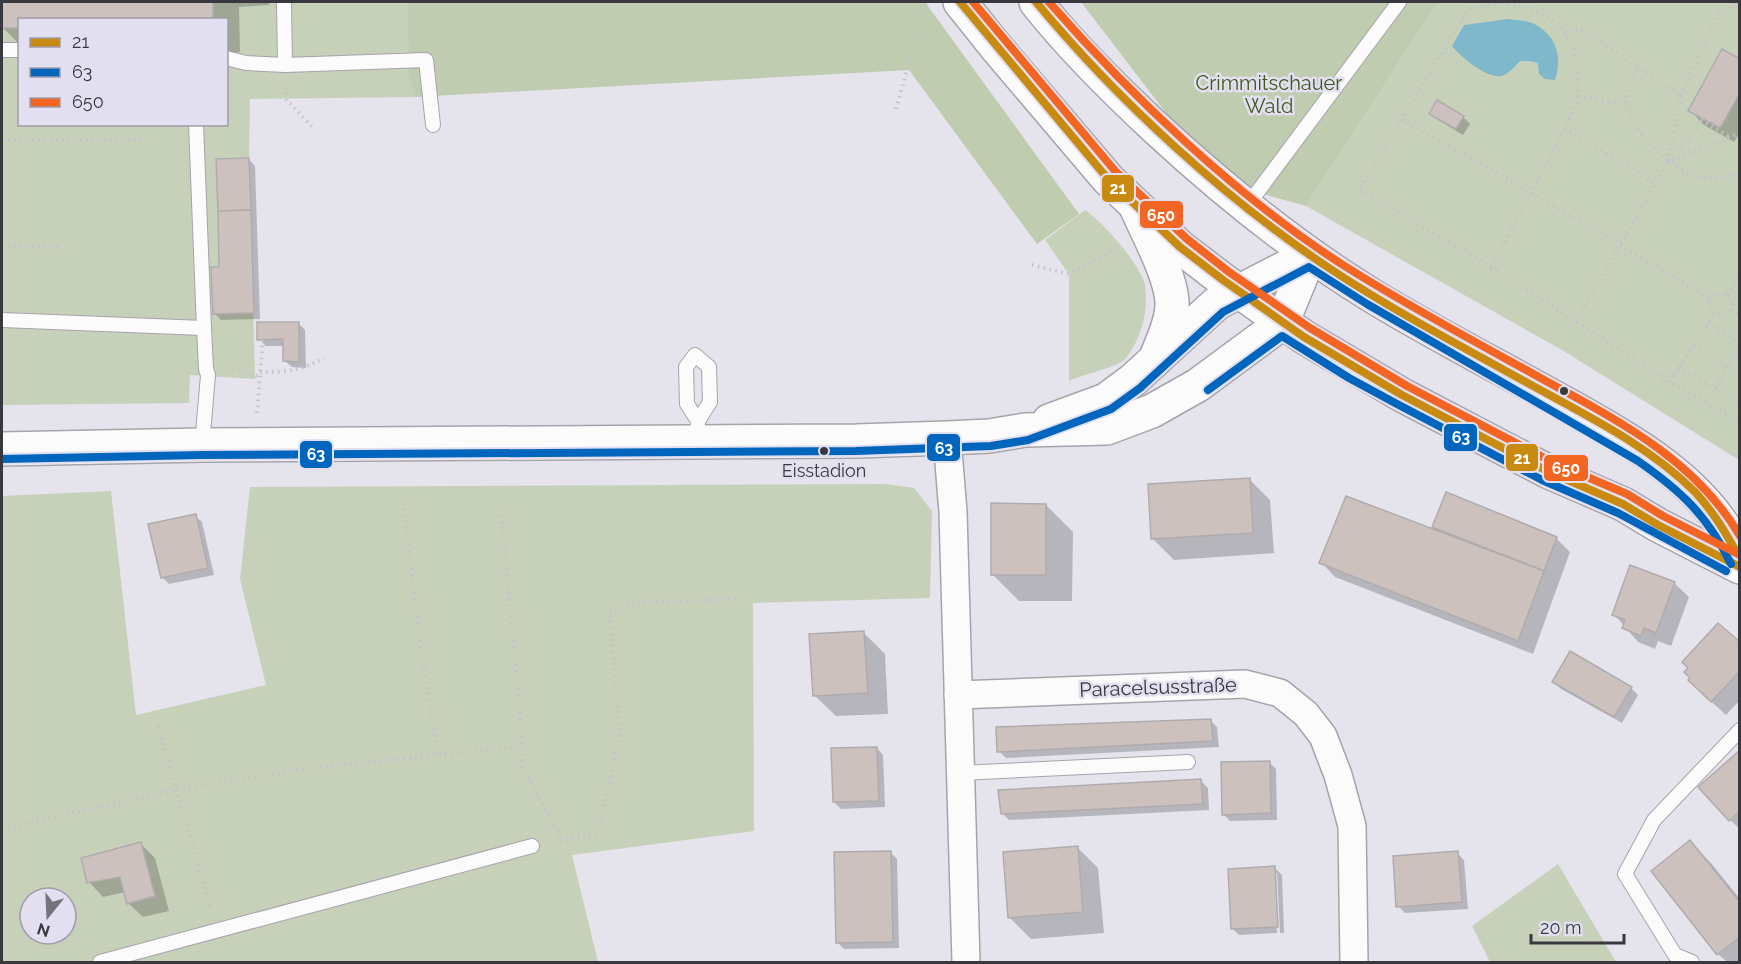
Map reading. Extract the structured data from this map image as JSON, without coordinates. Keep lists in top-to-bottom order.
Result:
{
  "streets": {
    "street": ["Paracelsusstraße"]
  },
  "parks": ["Crimmitschauer Wald"],
  "places": ["Eisstadion"],
  "lines": ["transit line 21", "transit line 650", "transit line 63"],
  "legend": ["21", "63", "650"],
  "scale_bar": "20 m",
  "north": "bottom"
}
